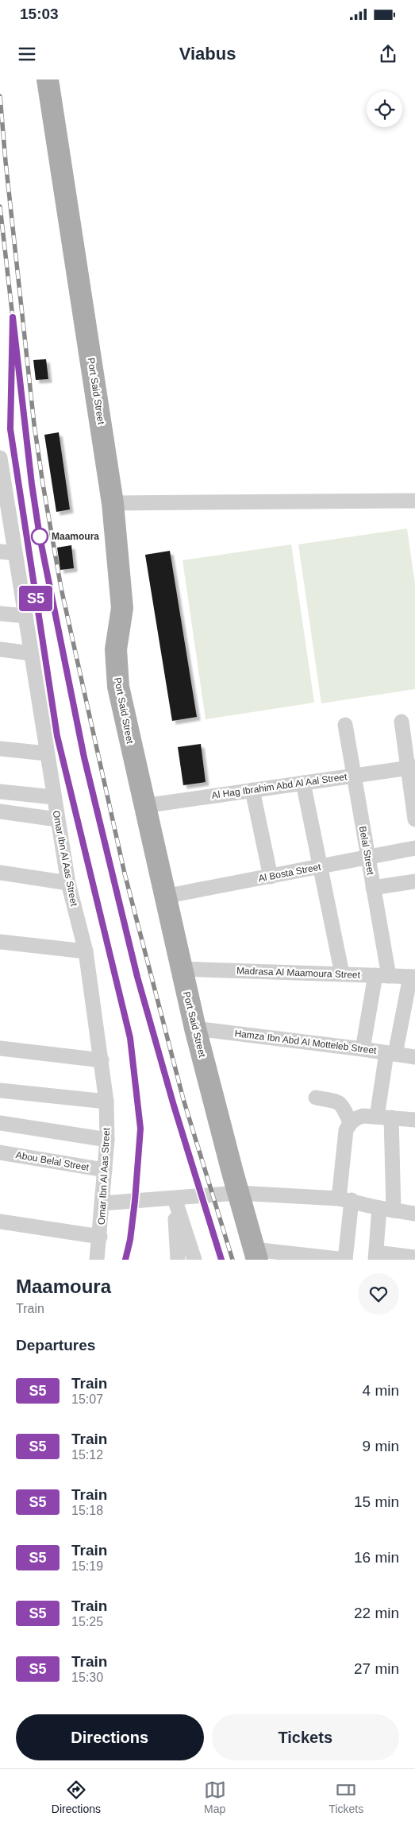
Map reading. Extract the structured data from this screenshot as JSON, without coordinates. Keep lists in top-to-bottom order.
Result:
{
  "streets": {
    "main road": ["Port Said Street"],
    "street": [
      "Al Hag Ibrahim Abd Al Aal Street",
      "Belal Street",
      "Omar Ibn Al Aas Street",
      "Al Bosta Street",
      "Madrasa Al Maamoura Street",
      "Hamza Ibn Abd Al Motteleb Street",
      "Abou Belal Street"
    ]
  },
  "crossings": [
    ["Port Said Street", "Al Hag Ibrahim Abd Al Aal Street"],
    ["Port Said Street", "Al Bosta Street"],
    ["Port Said Street", "Madrasa Al Maamoura Street"],
    ["Port Said Street", "Hamza Ibn Abd Al Motteleb Street"],
    ["Al Hag Ibrahim Abd Al Aal Street", "Belal Street"],
    ["Belal Street", "Al Bosta Street"],
    ["Belal Street", "Madrasa Al Maamoura Street"],
    ["Omar Ibn Al Aas Street", "Abou Belal Street"]
  ],
  "places": ["Maamoura"],
  "page": {
    "status": "15:03",
    "header": "Viabus",
    "on_map": "S5",
    "heading": [
      ["Maamoura", "Train"],
      "Departures"
    ],
    "list": [
      {
        "mark": "S5",
        "name": "Train",
        "note": "15:07",
        "value": "4 min"
      },
      {
        "mark": "S5",
        "name": "Train",
        "note": "15:12",
        "value": "9 min"
      },
      {
        "mark": "S5",
        "name": "Train",
        "note": "15:18",
        "value": "15 min"
      },
      {
        "mark": "S5",
        "name": "Train",
        "note": "15:19",
        "value": "16 min"
      },
      {
        "mark": "S5",
        "name": "Train",
        "note": "15:25",
        "value": "22 min"
      },
      {
        "mark": "S5",
        "name": "Train",
        "note": "15:30",
        "value": "27 min"
      }
    ],
    "buttons": ["Directions", "Tickets"],
    "tabs": ["Directions", "Map", "Tickets"]
  }
}
